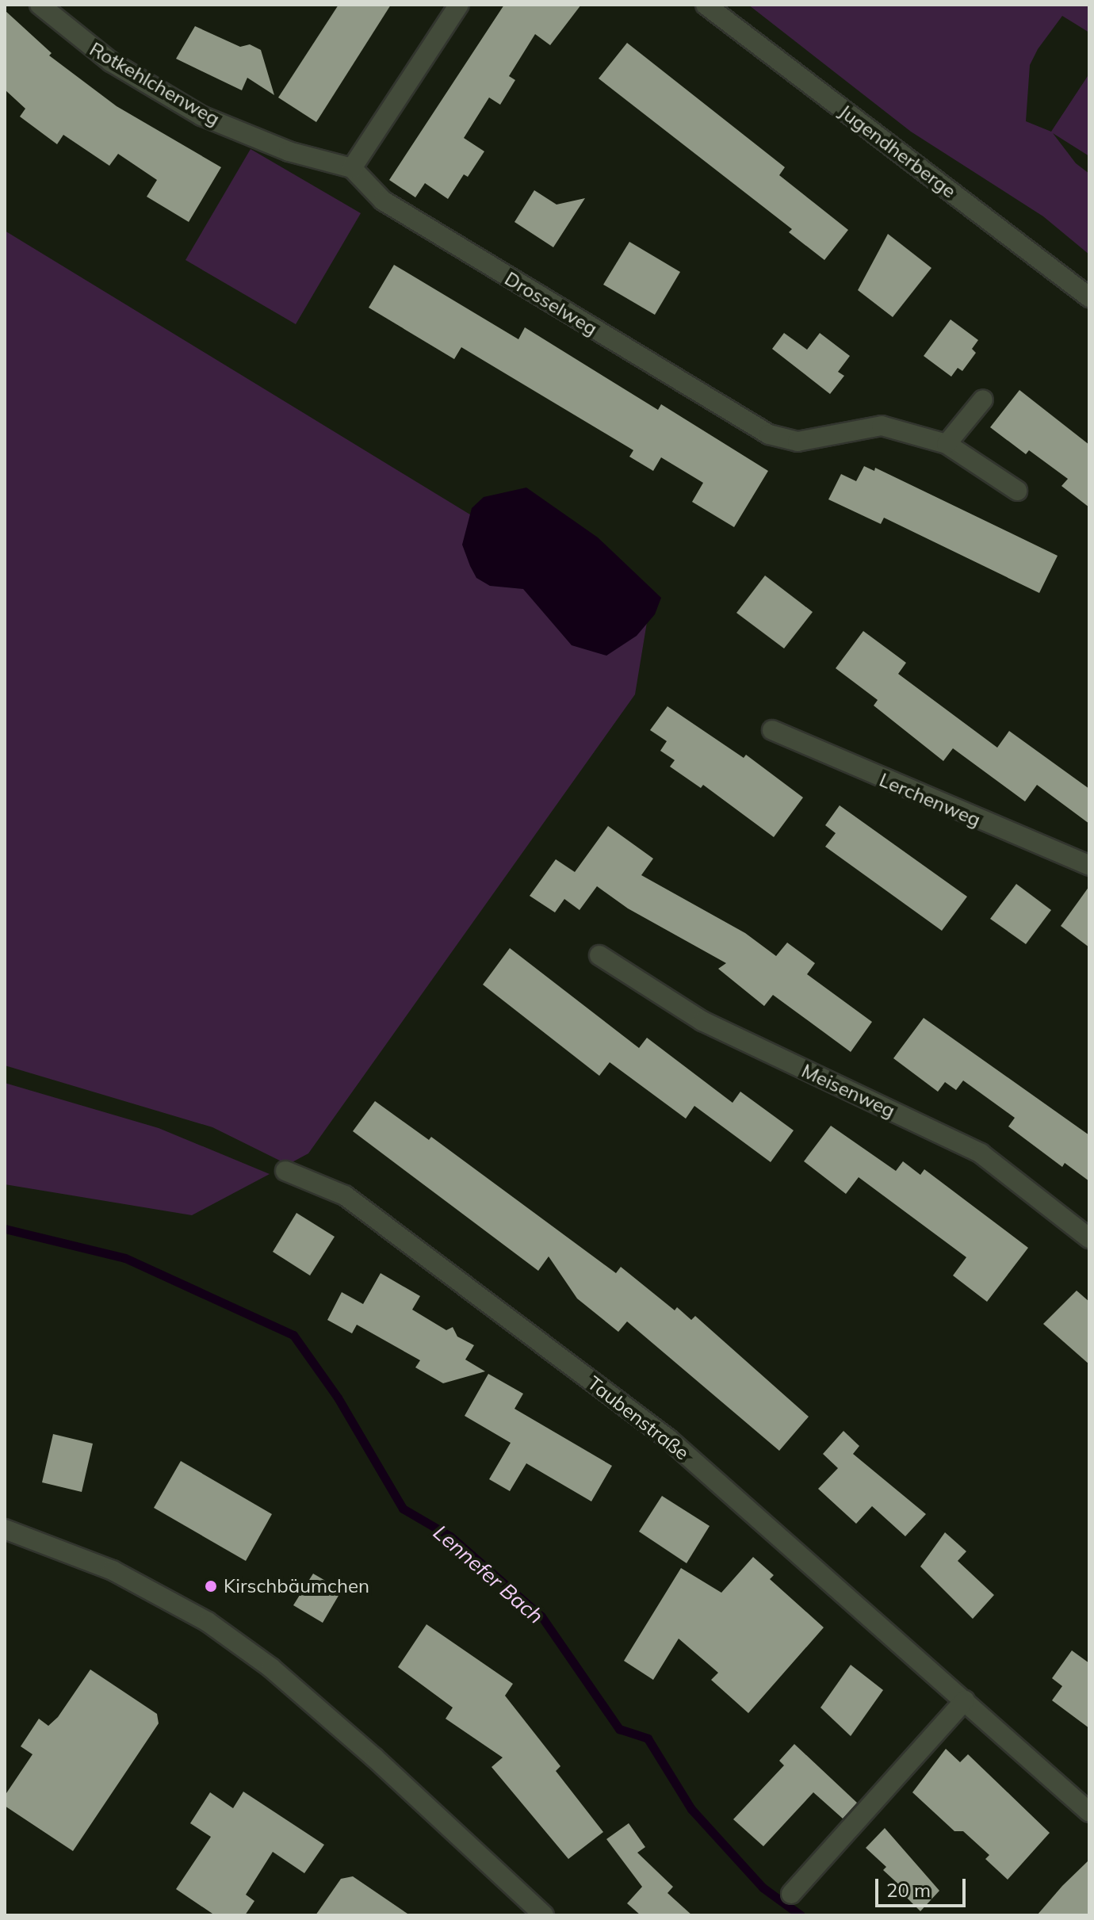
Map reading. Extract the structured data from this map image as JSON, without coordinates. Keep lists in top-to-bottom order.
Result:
{
  "streets": {
    "street": [
      "Rotkehlchenweg",
      "Jugendherberge",
      "Drosselweg",
      "Lerchenweg",
      "Meisenweg",
      "Taubenstraße"
    ]
  },
  "crossings": [
    ["Rotkehlchenweg", "Drosselweg"]
  ],
  "water": ["Lennefer Bach"],
  "places": ["Kirschbäumchen"],
  "scale_bar": "20 m"
}
